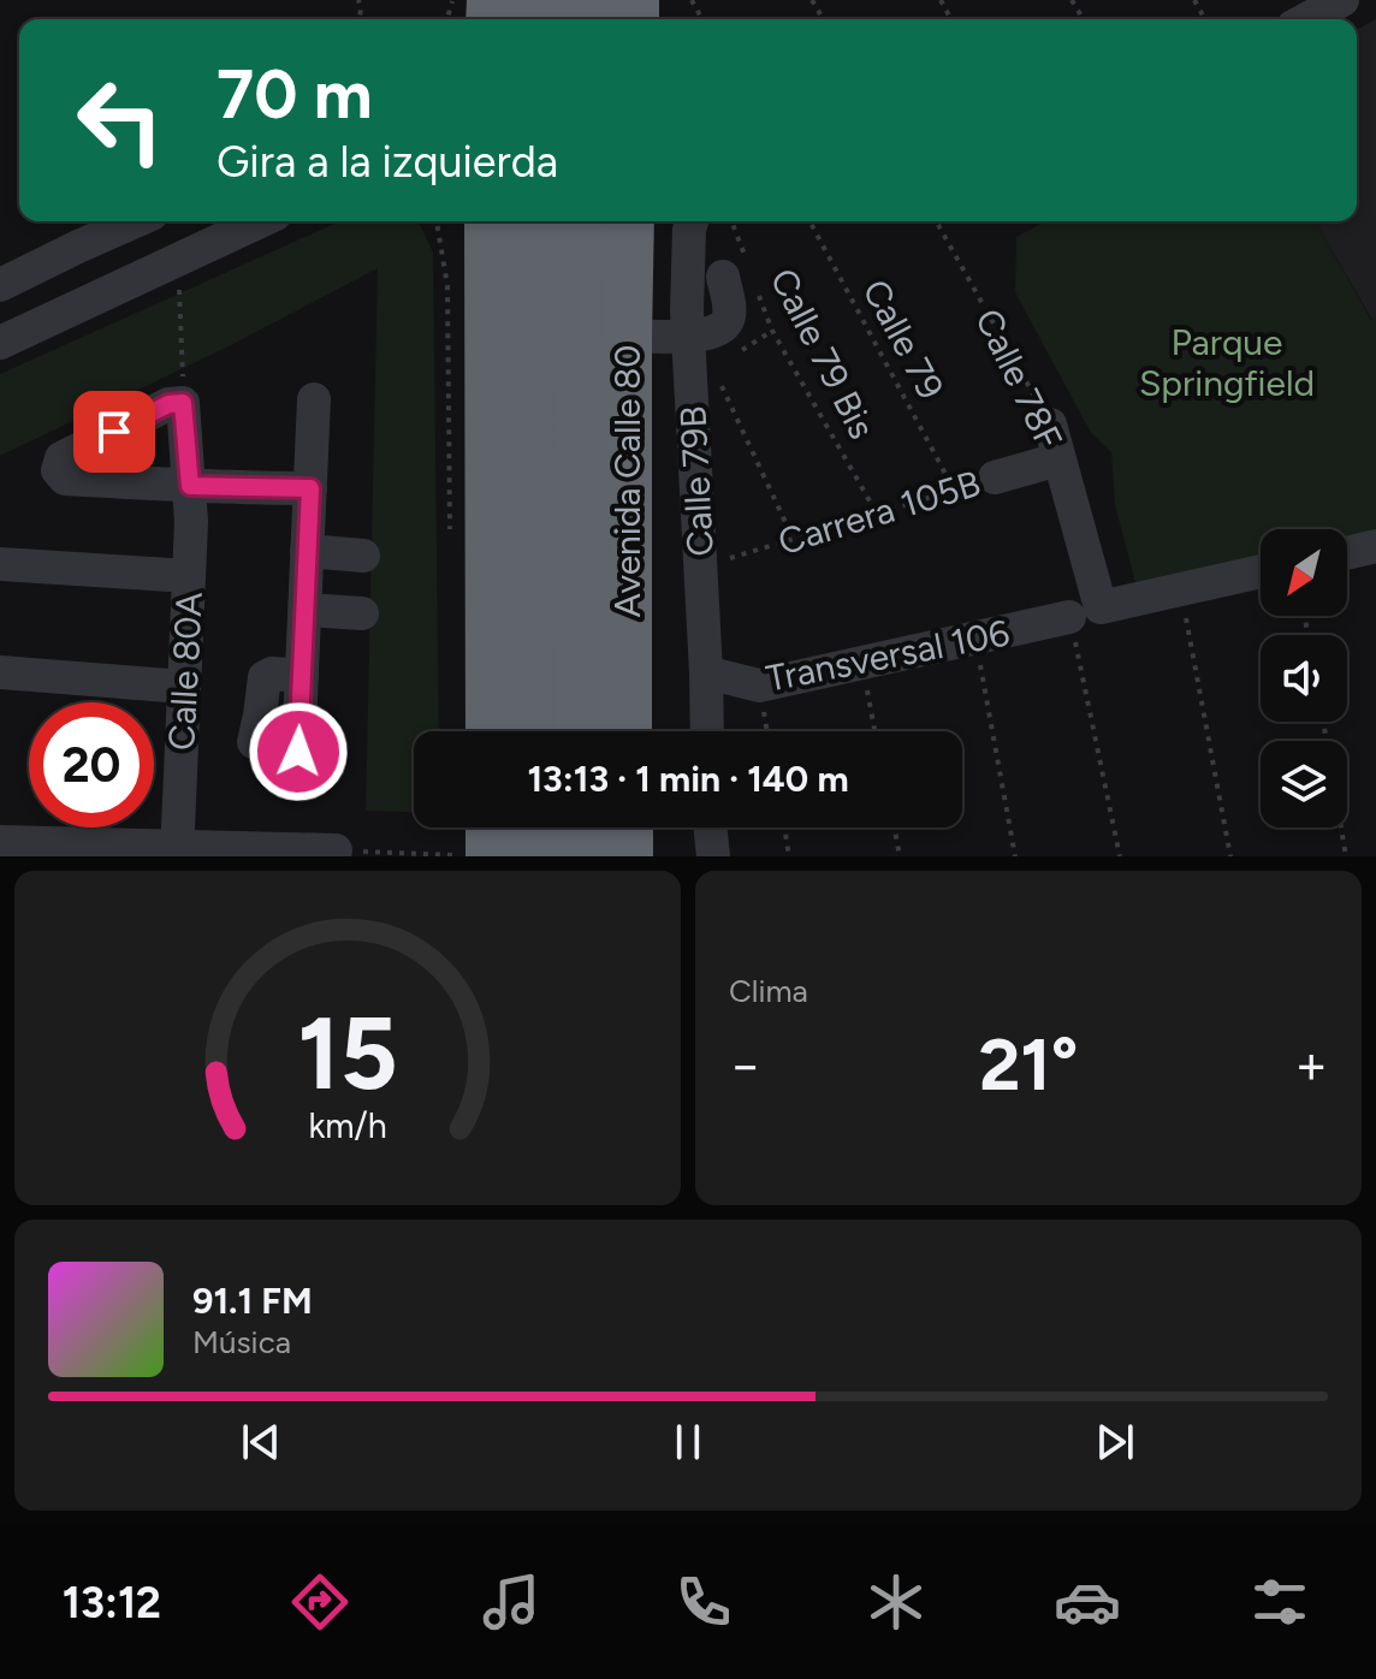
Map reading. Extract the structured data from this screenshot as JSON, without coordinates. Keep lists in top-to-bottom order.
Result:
{
  "streets": {
    "highway": ["Avenida Calle 80"],
    "street": [
      "Calle 78F",
      "Calle 79B",
      "Carrera 105B",
      "Transversal 106",
      "Calle 80A"
    ],
    "path": ["Calle 79", "Calle 79 Bis"]
  },
  "crossings": [
    ["Calle 79", "Carrera 105B"],
    ["Calle 79 Bis", "Carrera 105B"],
    ["Calle 78F", "Carrera 105B"],
    ["Calle 78F", "Transversal 106"],
    ["Calle 79B", "Carrera 105B"],
    ["Calle 79B", "Transversal 106"]
  ],
  "parks": ["Parque Springfield"],
  "north": "bottom left",
  "page": {
    "turn": ["70 m", "Gira a la izquierda"],
    "limit": "20",
    "trip": "13:13 · 1 min · 140 m",
    "tile": "Clima",
    "heat": ["−", "21°", "+"],
    "song": ["91.1 FM", "Música"],
    "tabs": "13:12",
    "gauge": ["15", "km/h"]
  }
}
